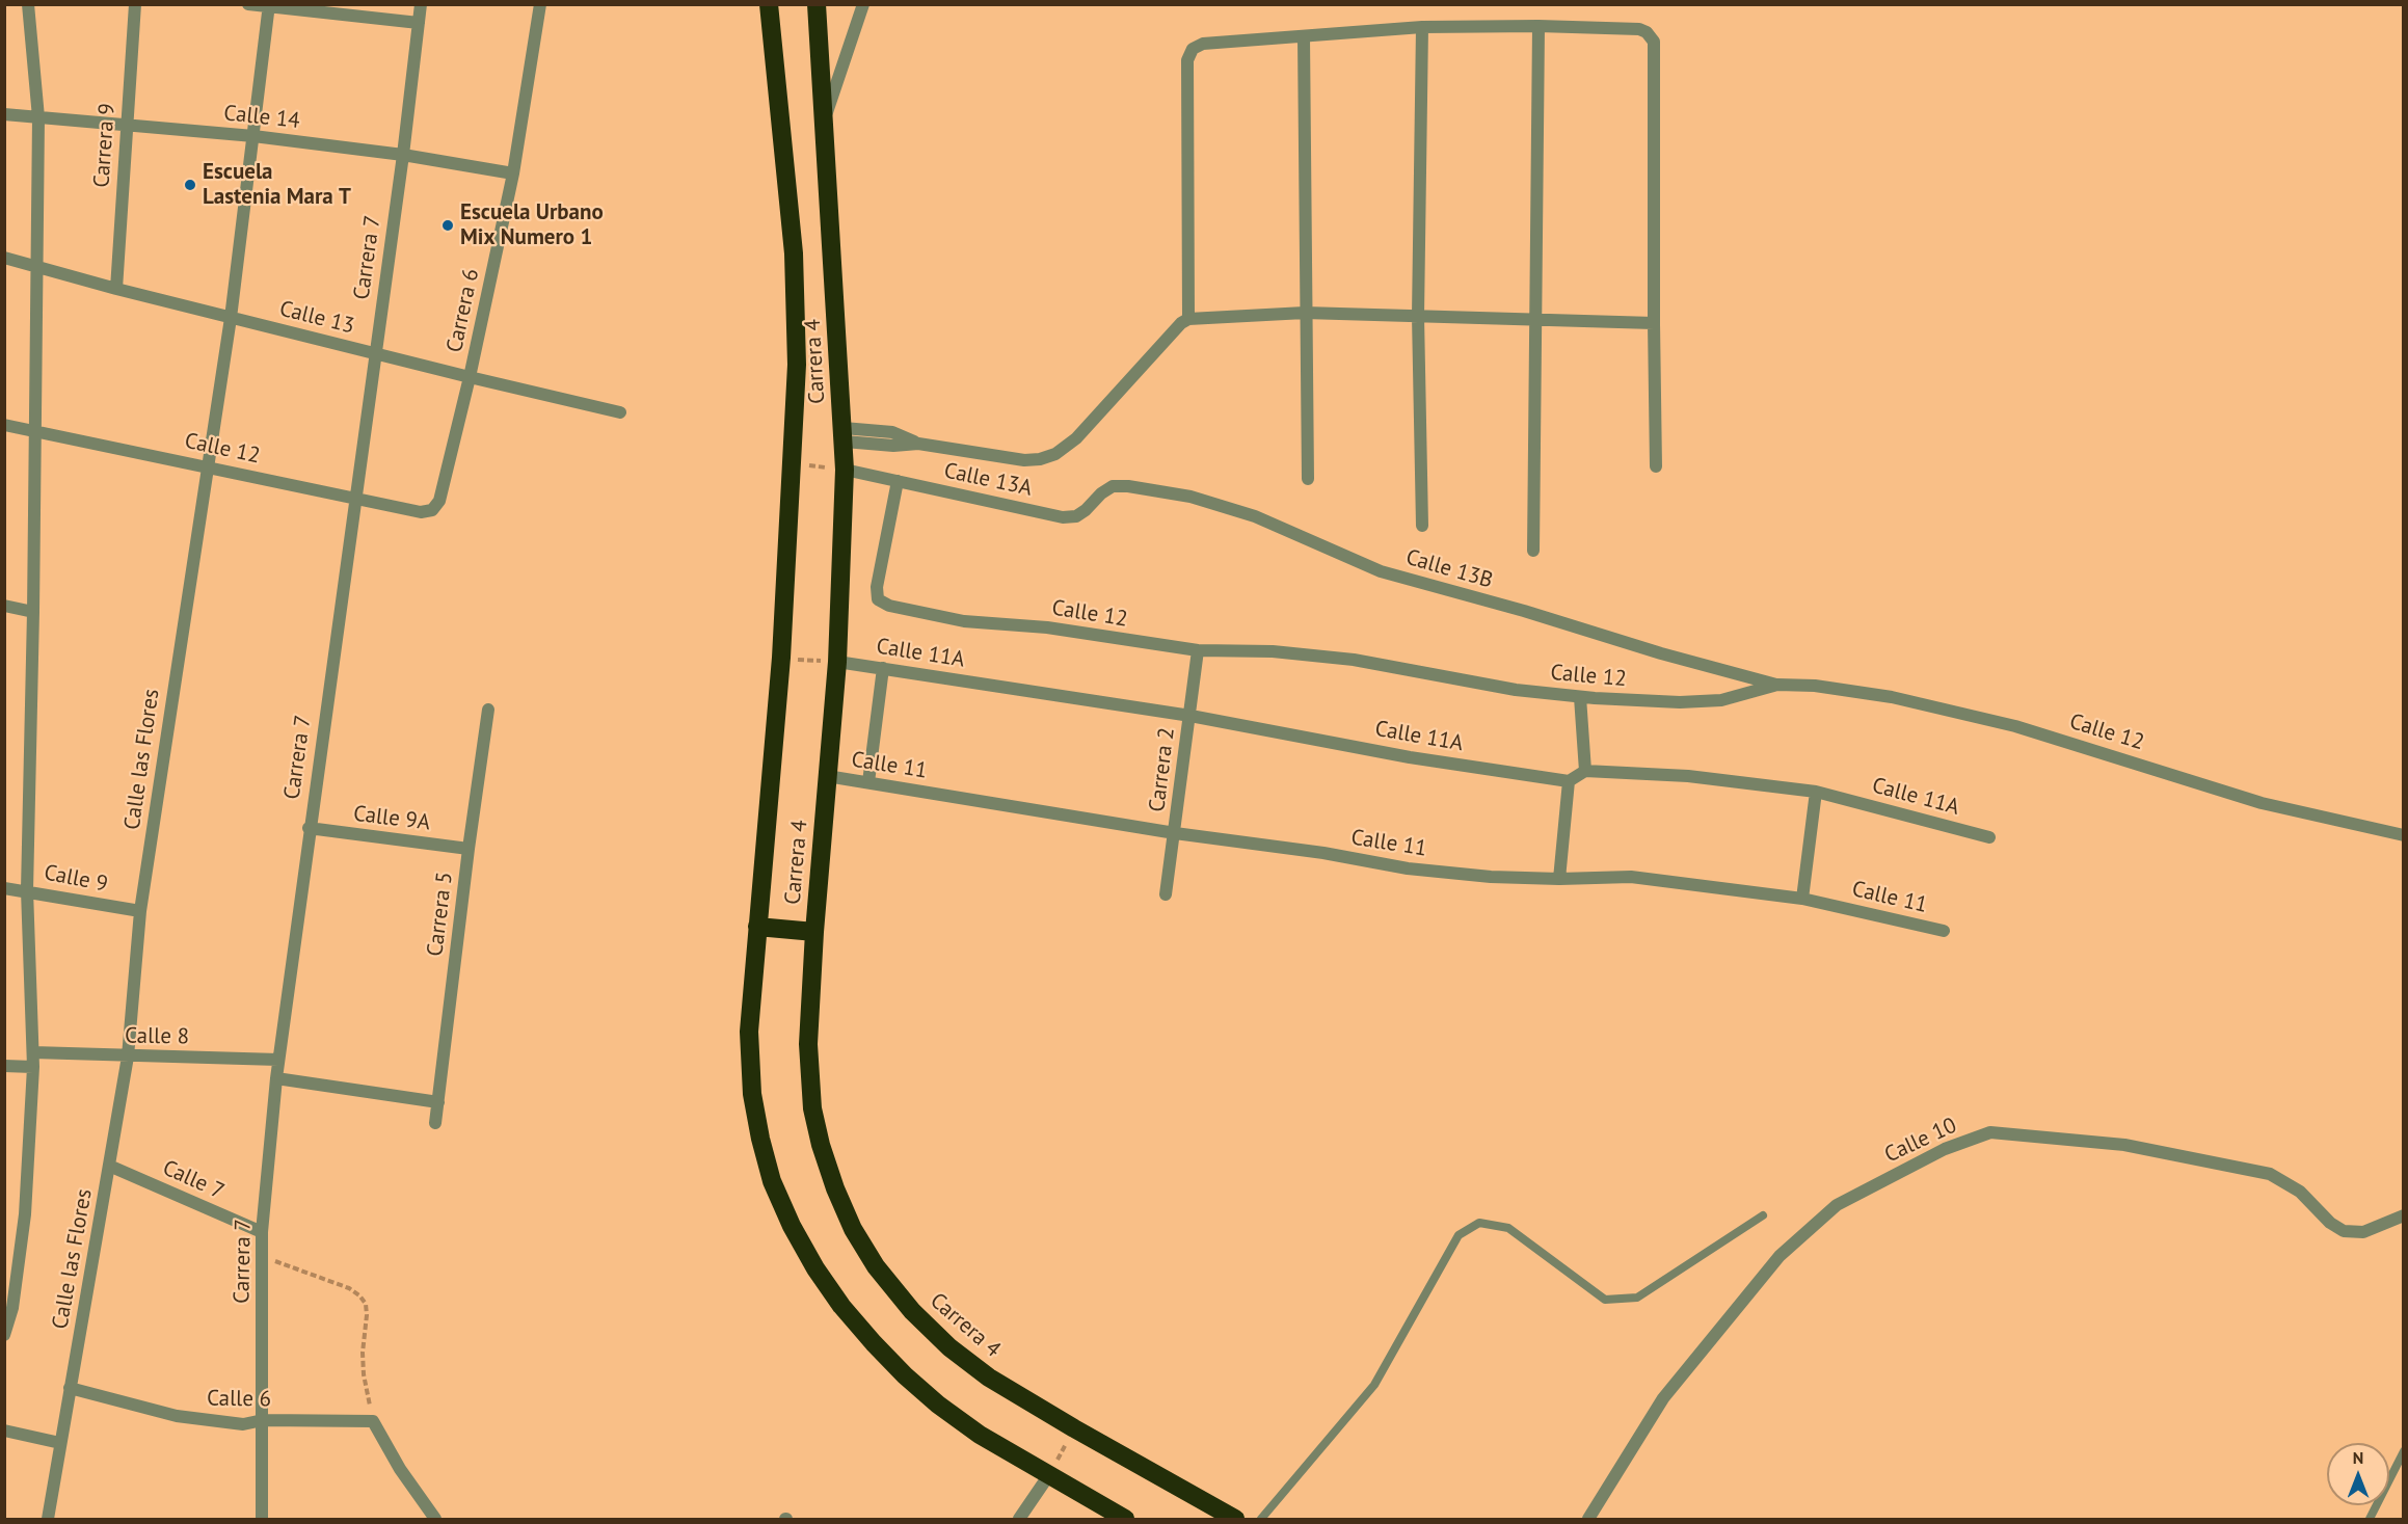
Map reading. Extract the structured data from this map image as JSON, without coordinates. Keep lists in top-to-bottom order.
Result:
{
  "streets": {
    "highway": ["Carrera 4"],
    "street": [
      "Calle 14",
      "Carrera 9",
      "Carrera 7",
      "Carrera 6",
      "Calle 13",
      "Calle 12",
      "Calle 13A",
      "Calle 13B",
      "Calle 11A",
      "Calle las Flores",
      "Calle 11",
      "Carrera 2",
      "Calle 9A",
      "Calle 9",
      "Carrera 5",
      "Calle 8",
      "Calle 10",
      "Calle 7",
      "Calle 6"
    ]
  },
  "crossings": [
    ["Calle 14", "Carrera 9"],
    ["Calle 14", "Carrera 7"],
    ["Calle 14", "Carrera 6"],
    ["Calle 14", "Calle las Flores"],
    ["Carrera 9", "Calle 13"],
    ["Carrera 7", "Calle 13"],
    ["Carrera 7", "Calle 12"],
    ["Carrera 7", "Calle 9A"],
    ["Carrera 7", "Calle 8"],
    ["Carrera 7", "Calle 7"],
    ["Carrera 7", "Calle 6"],
    ["Carrera 6", "Calle 13"],
    ["Carrera 6", "Calle 12"],
    ["Calle 13", "Calle las Flores"],
    ["Carrera 4", "Calle 13A"],
    ["Carrera 4", "Calle 11A"],
    ["Carrera 4", "Calle 11"],
    ["Calle 12", "Calle 13A"],
    ["Calle 12", "Calle 13B"],
    ["Calle 12", "Calle las Flores"],
    ["Calle 12", "Carrera 2"],
    ["Calle 13A", "Calle 13B"],
    ["Calle 11A", "Carrera 2"],
    ["Calle las Flores", "Calle 9"],
    ["Calle las Flores", "Calle 8"],
    ["Calle las Flores", "Calle 7"],
    ["Calle las Flores", "Calle 6"],
    ["Calle 11", "Carrera 2"],
    ["Calle 9A", "Carrera 5"]
  ],
  "places": ["Escuela Lastenia Mara T", "Escuela Urbano Mix Numero 1"],
  "north": "top"
}
